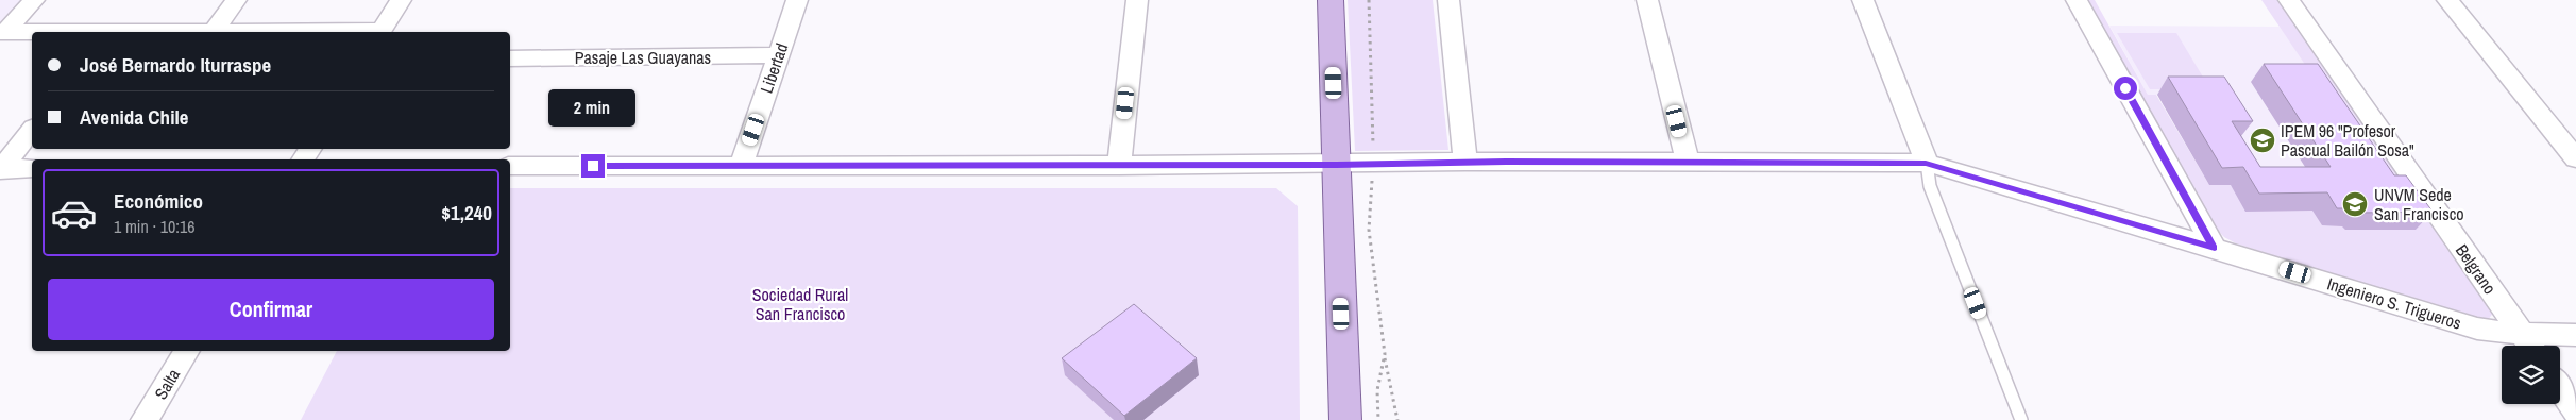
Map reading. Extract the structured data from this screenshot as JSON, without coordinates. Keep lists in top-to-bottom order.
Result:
{
  "streets": {
    "street": [
      "Pasaje Las Guayanas",
      "Libertad",
      "Belgrano",
      "Ingeniero S. Trigueros",
      "Salta"
    ]
  },
  "crossings": [
    ["Pasaje Las Guayanas", "Libertad"],
    ["Libertad", "Ingeniero S. Trigueros"],
    ["Belgrano", "Ingeniero S. Trigueros"]
  ],
  "parks": ["Sociedad Rural San Francisco"],
  "places": {
    "school or university": ["IPEM 96 \"Profesor Pascual Bailón Sosa\"", "UNVM Sede San Francisco"]
  },
  "page": {
    "banner": ["José Bernardo Iturraspe", "Avenida Chile"],
    "bubble": "2 min",
    "list": [
      {
        "name": "Económico",
        "note": "1 min · 10:16",
        "value": "$1,240"
      }
    ],
    "buttons": "Confirmar"
  }
}
